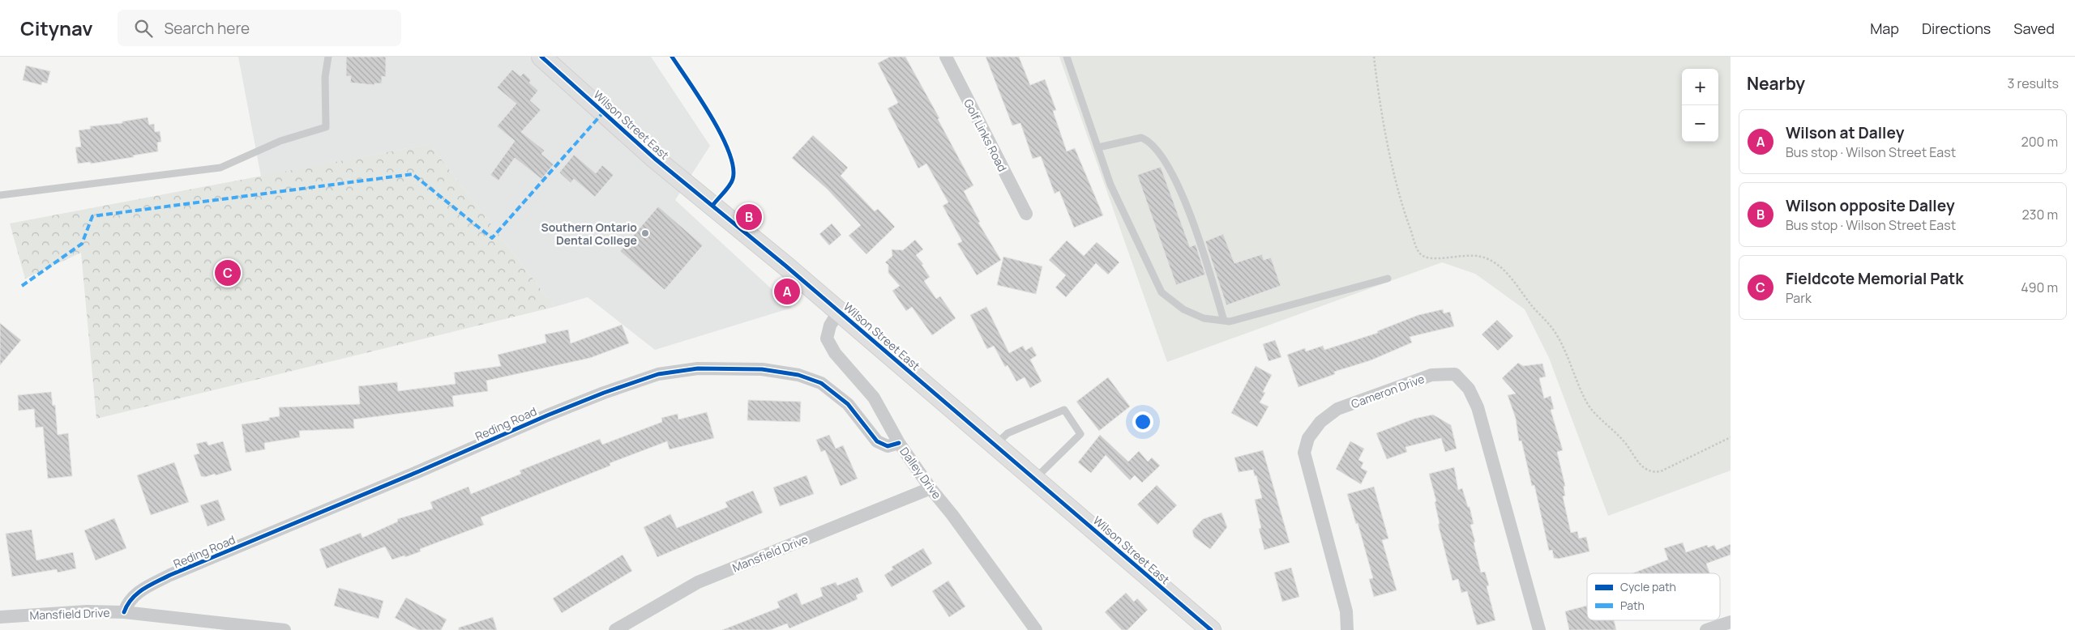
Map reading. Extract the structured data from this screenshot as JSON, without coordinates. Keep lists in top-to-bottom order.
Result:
{
  "streets": {
    "main road": ["Wilson Street East"],
    "street": [
      "Golf Links Road",
      "Cameron Drive",
      "Reding Road",
      "Dalley Drive",
      "Mansfield Drive"
    ]
  },
  "crossings": [
    ["Wilson Street East", "Dalley Drive"],
    ["Reding Road", "Dalley Drive"],
    ["Reding Road", "Mansfield Drive"],
    ["Dalley Drive", "Mansfield Drive"]
  ],
  "places": ["Southern Ontario Dental College"],
  "legend": ["Cycle path", "Path"],
  "page": {
    "header": "Citynav",
    "search": "Search here",
    "nav": ["Map", "Directions", "Saved"],
    "heading": ["Nearby", "3 results"],
    "map_buttons": ["+", "−"],
    "list": [
      {
        "mark": "A",
        "name": "Wilson at Dalley",
        "note": "Bus stop · Wilson Street East",
        "value": "200 m"
      },
      {
        "mark": "B",
        "name": "Wilson opposite Dalley",
        "note": "Bus stop · Wilson Street East",
        "value": "230 m"
      },
      {
        "mark": "C",
        "name": "Fieldcote Memorial Patk",
        "note": "Park",
        "value": "490 m"
      }
    ],
    "pins": ["B", "C", "A"]
  }
}
